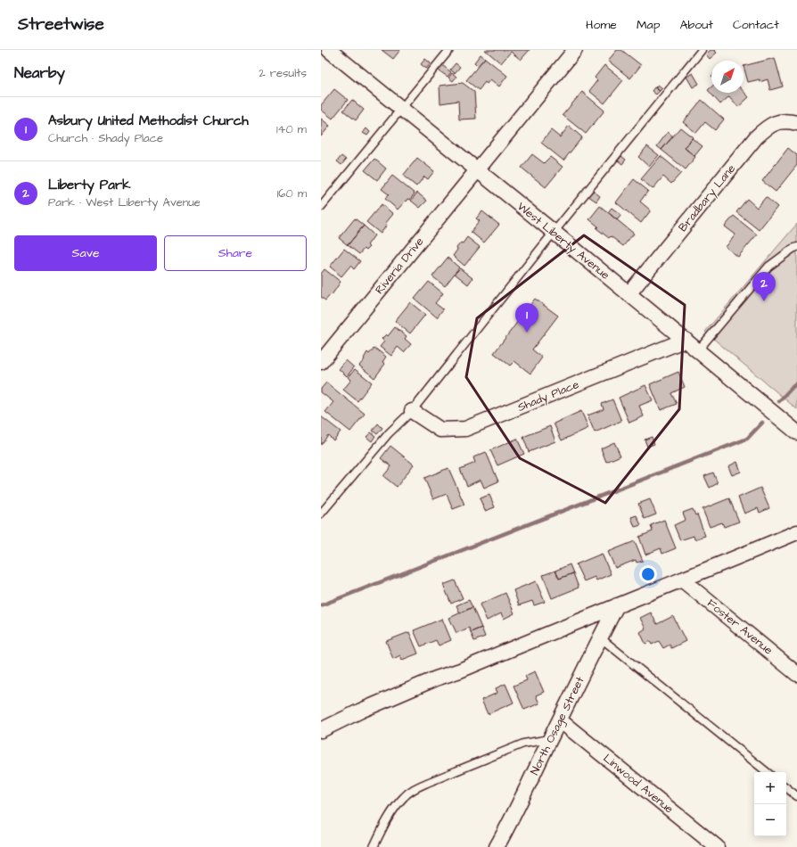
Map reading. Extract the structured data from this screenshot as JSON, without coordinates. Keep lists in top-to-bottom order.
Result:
{
  "streets": {
    "street": [
      "Bradbary Lane",
      "West Liberty Avenue",
      "Riveria Drive",
      "Shady Place",
      "Foster Avenue",
      "North Osage Street",
      "Linwood Avenue"
    ]
  },
  "crossings": [
    ["Bradbary Lane", "West Liberty Avenue"],
    ["West Liberty Avenue", "Riveria Drive"],
    ["West Liberty Avenue", "Shady Place"],
    ["North Osage Street", "Linwood Avenue"]
  ],
  "north": "top right",
  "page": {
    "header": "Streetwise",
    "nav": [
      "Home",
      "Map",
      "About",
      "Contact"
    ],
    "heading": ["Nearby", "2 results"],
    "list": [
      {
        "mark": "1",
        "name": "Asbury United Methodist Church",
        "note": "Church · Shady Place",
        "value": "140 m"
      },
      {
        "mark": "2",
        "name": "Liberty Park",
        "note": "Park · West Liberty Avenue",
        "value": "160 m"
      }
    ],
    "buttons": ["Save", "Share"],
    "pins": ["2", "1"],
    "map_buttons": ["+", "−"]
  }
}
